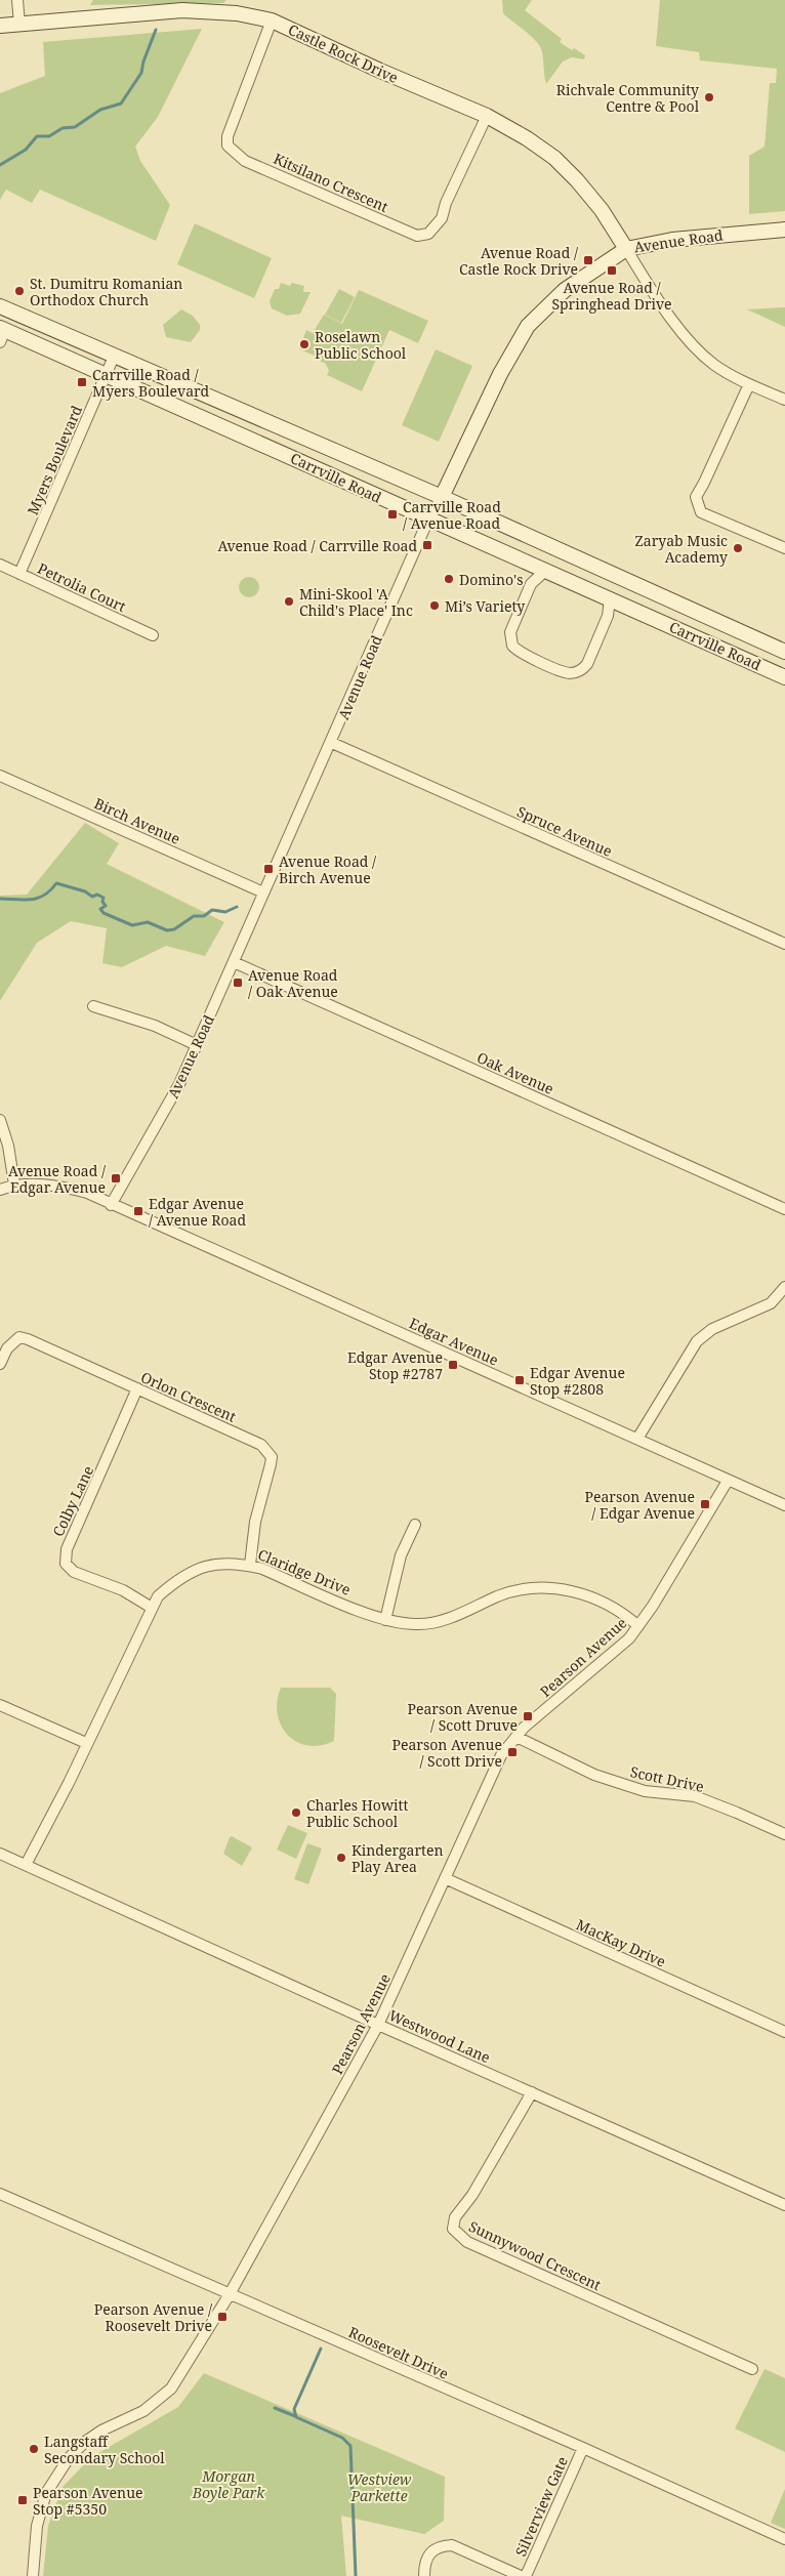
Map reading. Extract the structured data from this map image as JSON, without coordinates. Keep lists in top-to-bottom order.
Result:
{
  "streets": {
    "main road": ["Castle Rock Drive", "Avenue Road", "Carrville Road"],
    "street": [
      "Kitsilano Crescent",
      "Myers Boulevard",
      "Petrolia Court",
      "Birch Avenue",
      "Spruce Avenue",
      "Oak Avenue",
      "Edgar Avenue",
      "Orlon Crescent",
      "Colby Lane",
      "Claridge Drive",
      "Pearson Avenue",
      "Scott Drive",
      "MacKay Drive",
      "Westwood Lane",
      "Sunnywood Crescent",
      "Roosevelt Drive",
      "Silverview Gate"
    ]
  },
  "crossings": [
    ["Castle Rock Drive", "Kitsilano Crescent"],
    ["Castle Rock Drive", "Avenue Road"],
    ["Avenue Road", "Carrville Road"],
    ["Avenue Road", "Birch Avenue"],
    ["Avenue Road", "Spruce Avenue"],
    ["Avenue Road", "Oak Avenue"],
    ["Avenue Road", "Edgar Avenue"],
    ["Myers Boulevard", "Carrville Road"],
    ["Myers Boulevard", "Petrolia Court"],
    ["Edgar Avenue", "Pearson Avenue"],
    ["Orlon Crescent", "Colby Lane"],
    ["Orlon Crescent", "Claridge Drive"],
    ["Colby Lane", "Claridge Drive"],
    ["Claridge Drive", "Pearson Avenue"],
    ["Claridge Drive", "Westwood Lane"],
    ["Pearson Avenue", "Scott Drive"],
    ["Pearson Avenue", "MacKay Drive"],
    ["Pearson Avenue", "Westwood Lane"],
    ["Pearson Avenue", "Roosevelt Drive"],
    ["Westwood Lane", "Sunnywood Crescent"],
    ["Roosevelt Drive", "Silverview Gate"]
  ],
  "parks": ["Morgan Boyle Park", "Westview Parkette"],
  "places": {
    "other": [
      "Richvale Community Centre & Pool",
      "St. Dumitru Romanian Orthodox Church",
      "Roselawn Public School",
      "Zaryab Music Academy",
      "Domino's",
      "Mini-Skool 'A Child's Place' Inc",
      "Mi’s Variety",
      "Charles Howitt Public School",
      "Kindergarten Play Area",
      "Langstaff Secondary School"
    ],
    "transit": [
      "Avenue Road / Castle Rock Drive",
      "Avenue Road / Springhead Drive",
      "Carrville Road / Myers Boulevard",
      "Carrville Road / Avenue Road",
      "Avenue Road / Carrville Road",
      "Avenue Road / Birch Avenue",
      "Avenue Road / Oak Avenue",
      "Avenue Road / Edgar Avenue",
      "Edgar Avenue / Avenue Road",
      "Edgar Avenue Stop #2787",
      "Edgar Avenue Stop #2808",
      "Pearson Avenue / Edgar Avenue",
      "Pearson Avenue / Scott Druve",
      "Pearson Avenue / Scott Drive",
      "Pearson Avenue / Roosevelt Drive",
      "Pearson Avenue Stop #5350"
    ]
  }
}
